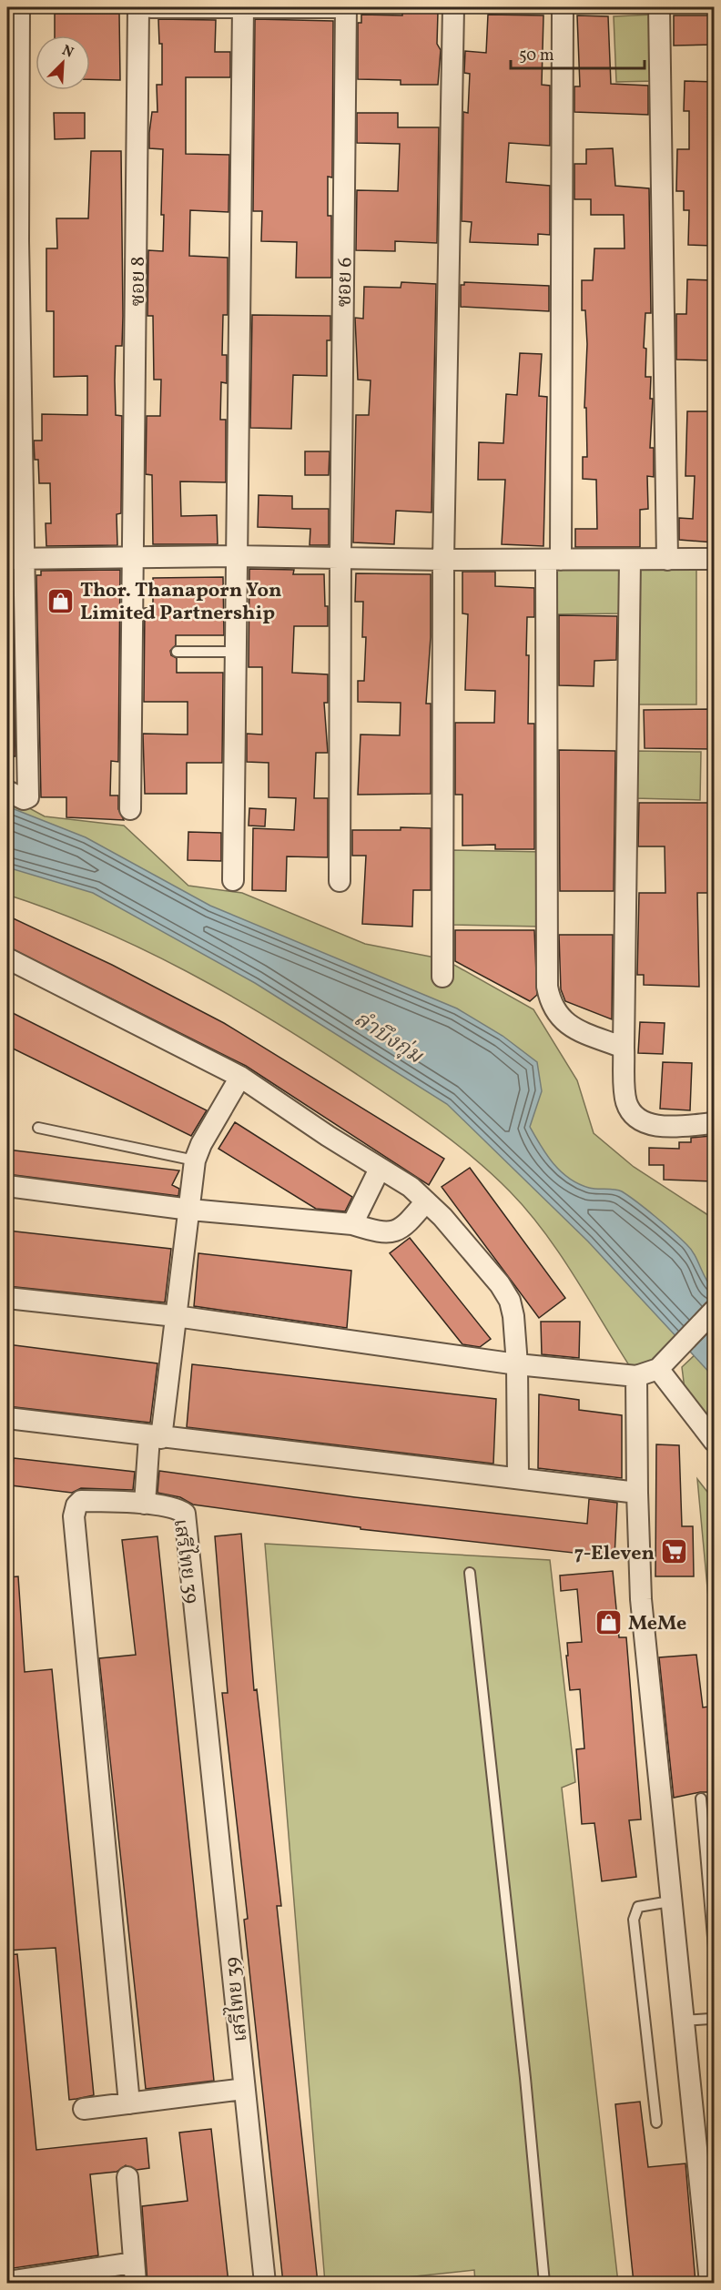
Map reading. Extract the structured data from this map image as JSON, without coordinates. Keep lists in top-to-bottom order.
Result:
{
  "streets": {
    "street": ["ซอย 8", "ซอย 6", "เสรีไทย 39"]
  },
  "water": ["ลำบึงกุ่ม"],
  "places": {
    "shop": ["Thor. Thanaporn Yon Limited Partnership", "MeMe"],
    "supermarket": ["7-Eleven"]
  },
  "scale_bar": "50 m",
  "north": "top right"
}
